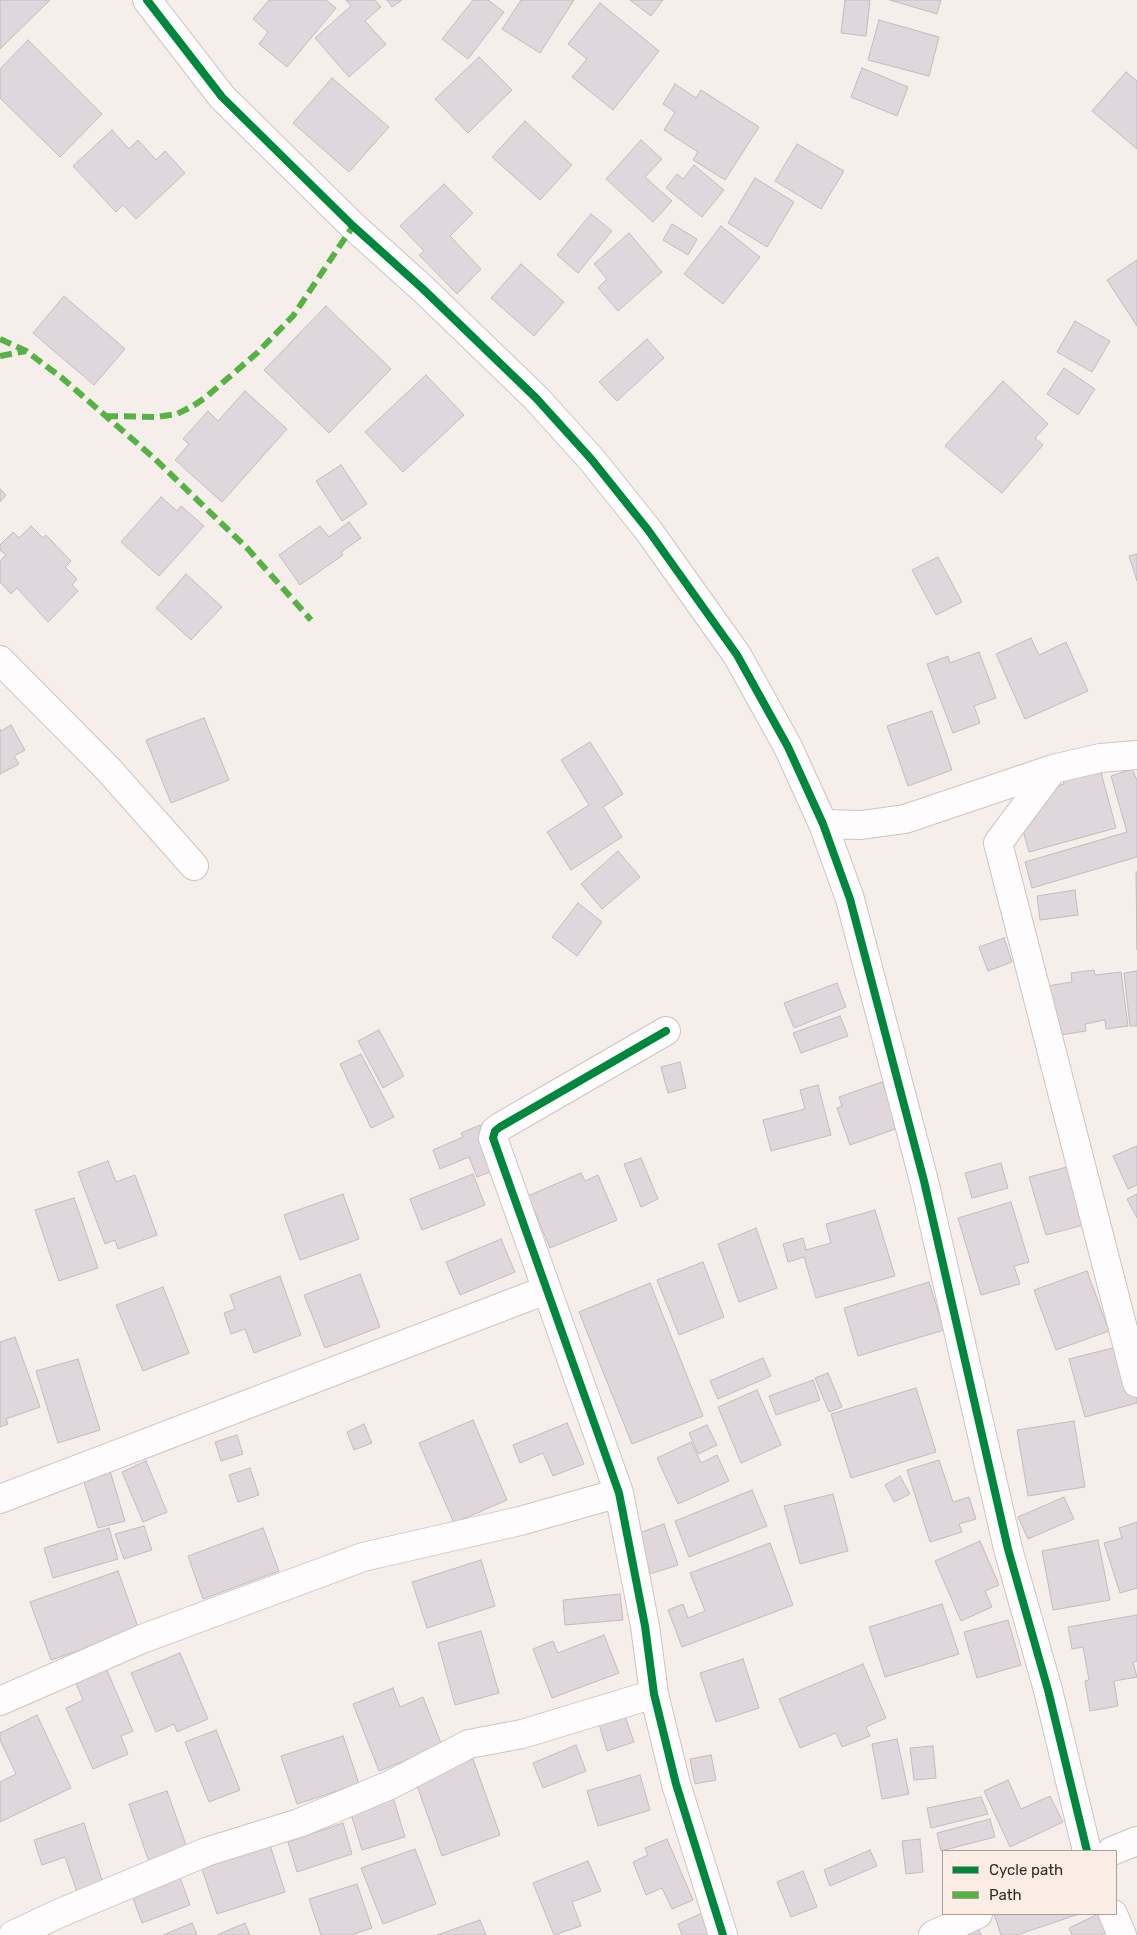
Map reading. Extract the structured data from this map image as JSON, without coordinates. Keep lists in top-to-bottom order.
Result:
{
  "legend": ["Cycle path", "Path"]
}
